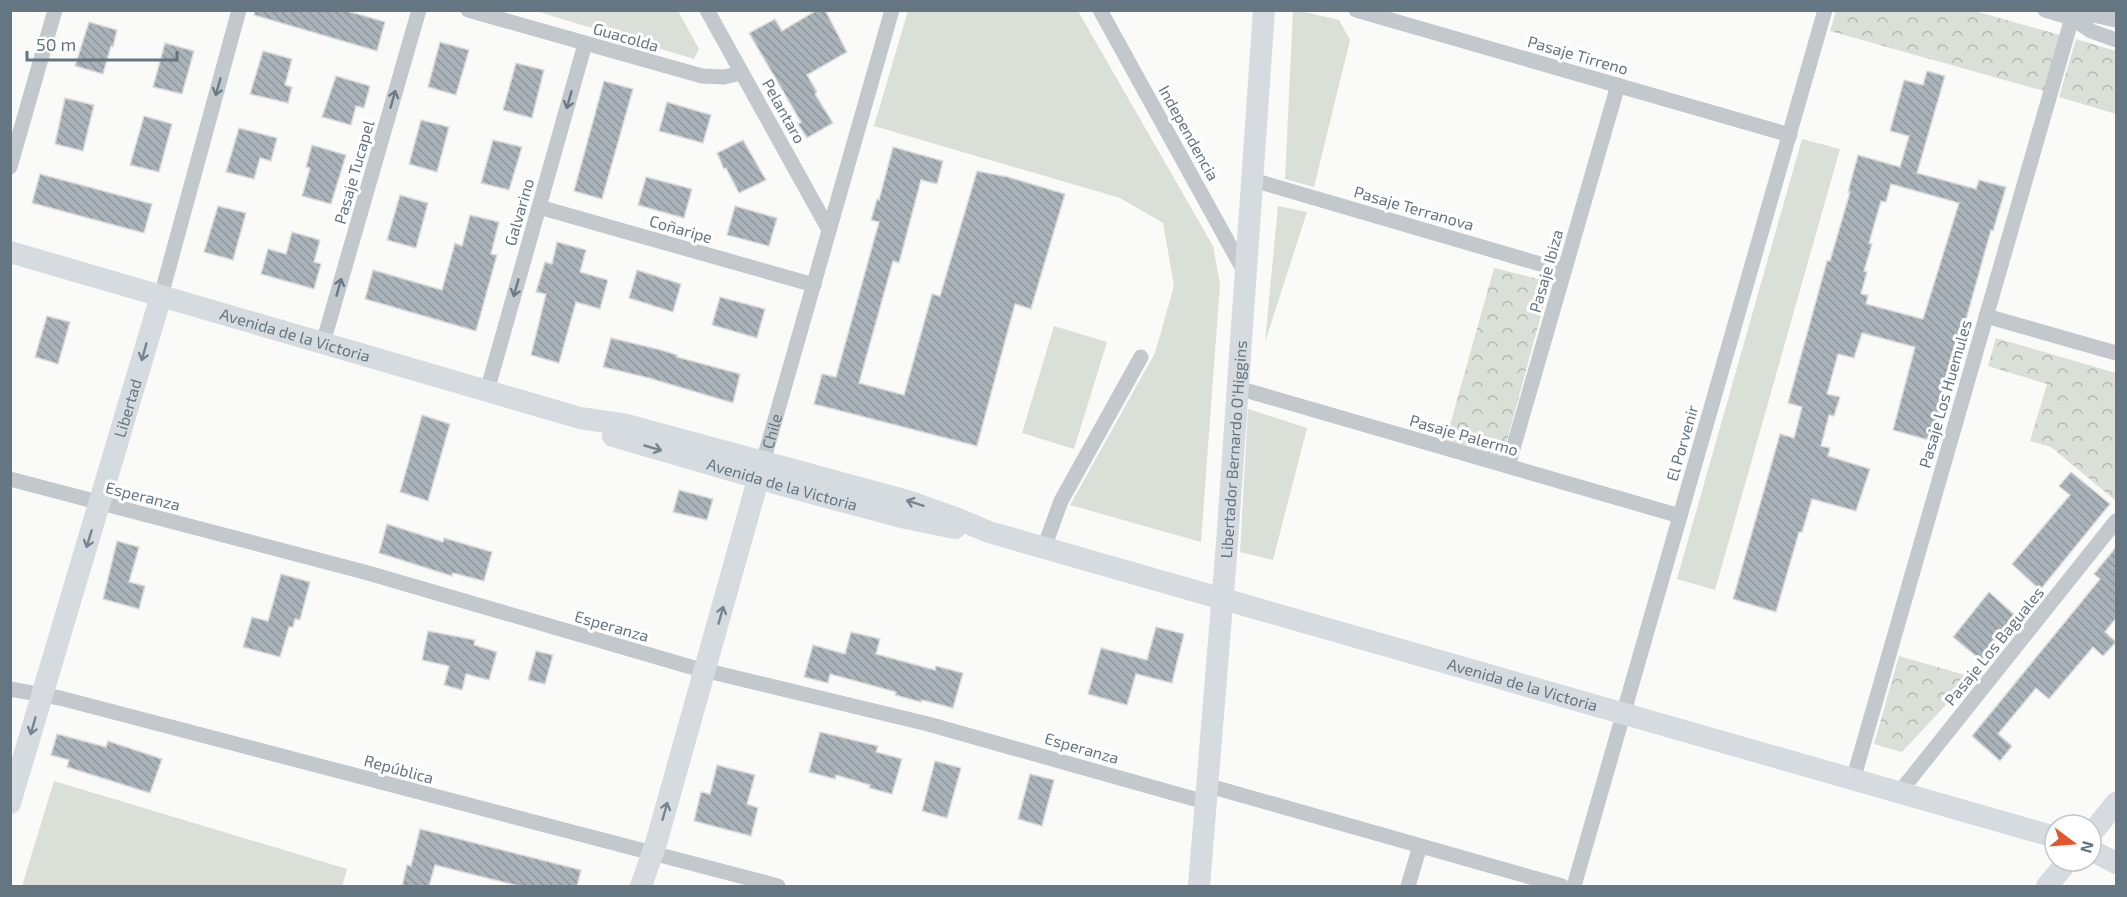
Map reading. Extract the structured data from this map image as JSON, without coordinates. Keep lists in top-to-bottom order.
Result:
{
  "streets": {
    "main road": [
      "Avenida de la Victoria",
      "Libertad",
      "Chile",
      "Libertador Bernardo O'Higgins"
    ],
    "street": [
      "Guacolda",
      "Pasaje Tirreno",
      "Pelantaro",
      "Independencia",
      "Pasaje Tucapel",
      "Pasaje Terranova",
      "Galvarino",
      "Coñaripe",
      "Pasaje Ibiza",
      "Pasaje Los Huemules",
      "Pasaje Palermo",
      "El Porvenir",
      "Esperanza",
      "Pasaje Los Baguales",
      "República"
    ]
  },
  "crossings": [
    ["Guacolda", "Pelantaro"],
    ["Guacolda", "Galvarino"],
    ["Pasaje Tirreno", "Pasaje Ibiza"],
    ["Pasaje Tirreno", "El Porvenir"],
    ["Pelantaro", "Chile"],
    ["Independencia", "Libertador Bernardo O'Higgins"],
    ["Pasaje Tucapel", "Avenida de la Victoria"],
    ["Pasaje Terranova", "Pasaje Ibiza"],
    ["Pasaje Terranova", "Libertador Bernardo O'Higgins"],
    ["Galvarino", "Coñaripe"],
    ["Galvarino", "Avenida de la Victoria"],
    ["Coñaripe", "Chile"],
    ["Pasaje Ibiza", "Pasaje Palermo"],
    ["Avenida de la Victoria", "Pasaje Los Huemules"],
    ["Avenida de la Victoria", "Libertad"],
    ["Avenida de la Victoria", "Chile"],
    ["Avenida de la Victoria", "El Porvenir"],
    ["Avenida de la Victoria", "Libertador Bernardo O'Higgins"],
    ["Avenida de la Victoria", "Pasaje Los Baguales"],
    ["Libertad", "Esperanza"],
    ["Libertad", "República"],
    ["Chile", "Esperanza"],
    ["Chile", "República"],
    ["Pasaje Palermo", "El Porvenir"],
    ["Pasaje Palermo", "Libertador Bernardo O'Higgins"],
    ["Libertador Bernardo O'Higgins", "Esperanza"]
  ],
  "one_way": [
    "Pasaje Tucapel",
    "Galvarino",
    "Libertad",
    "Chile"
  ],
  "scale_bar": "50 m",
  "north": "right"
}
